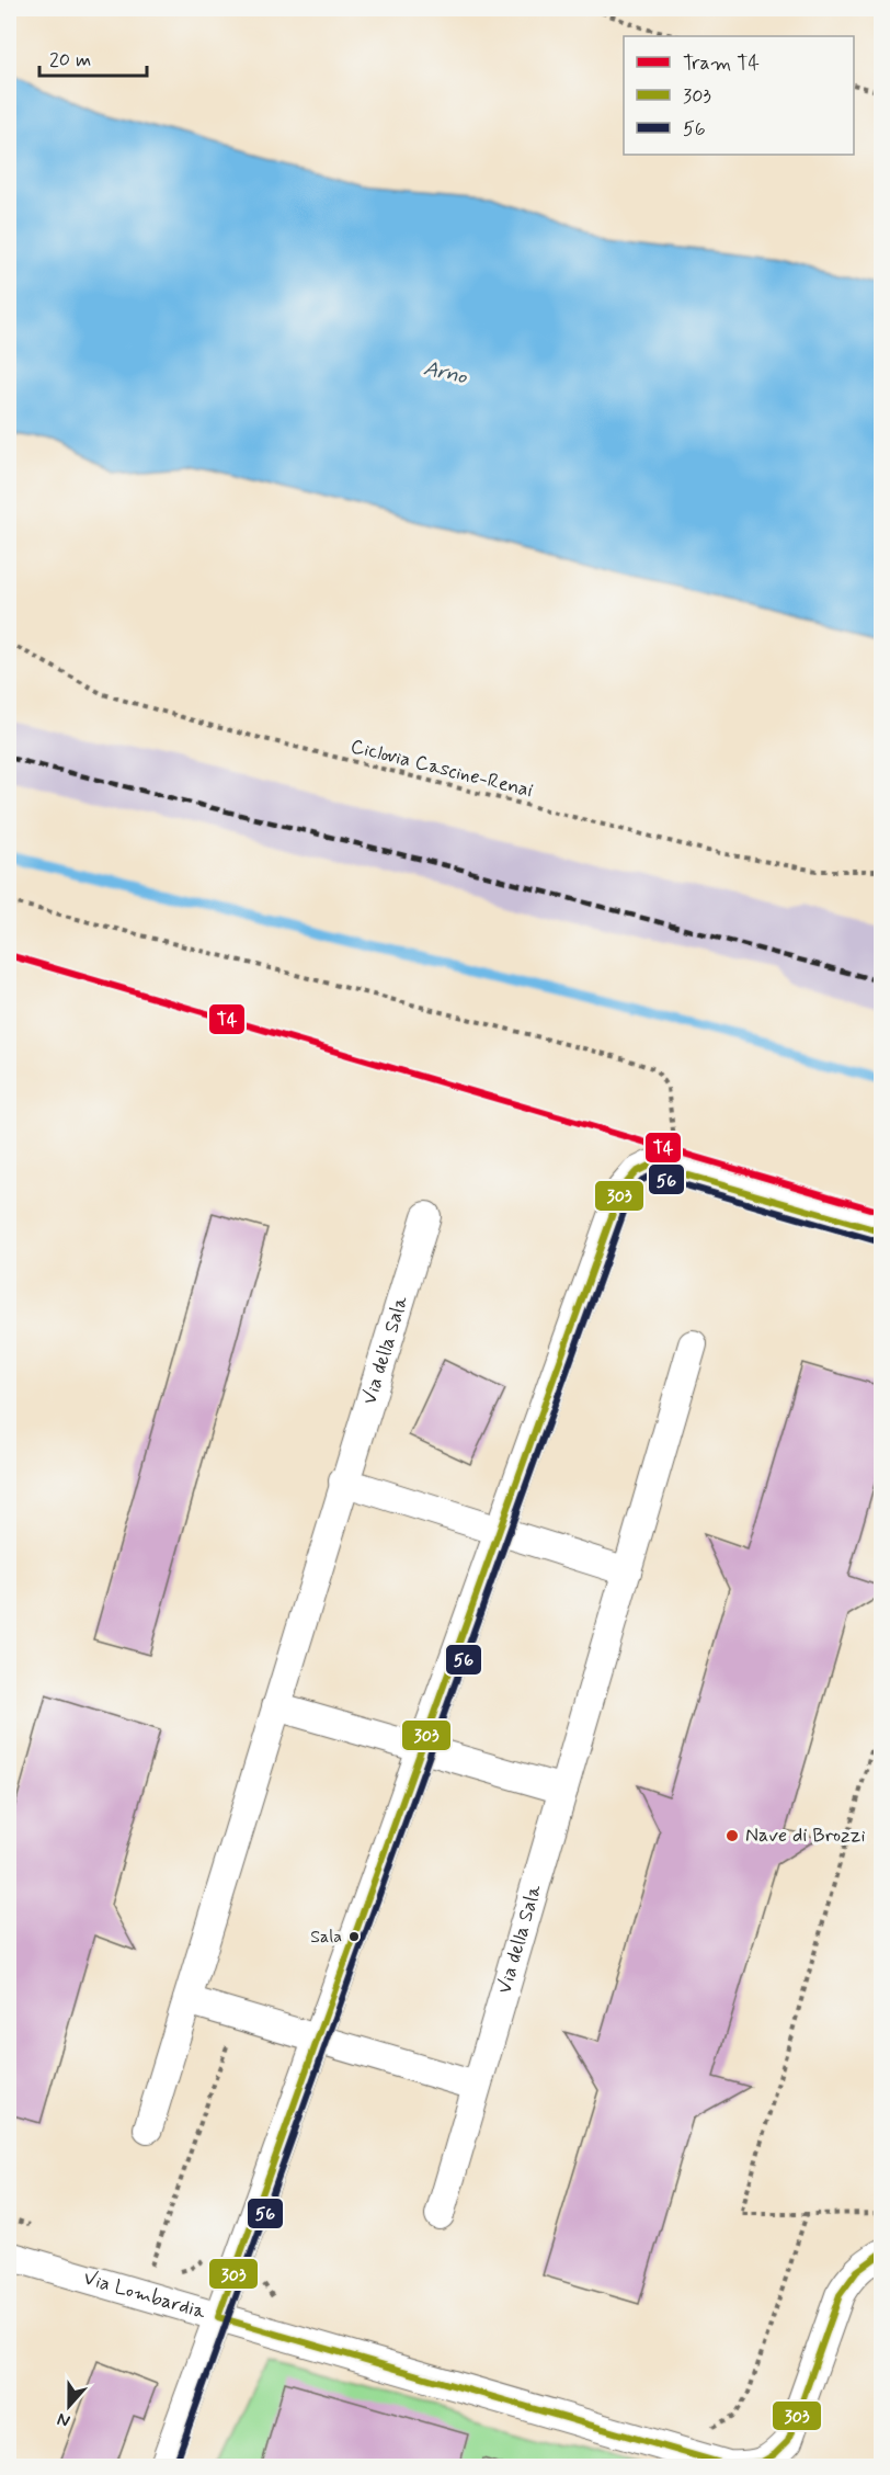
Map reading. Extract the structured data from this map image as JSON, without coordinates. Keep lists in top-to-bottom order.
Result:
{
  "streets": {
    "street": ["Via della Sala", "Via Lombardia"],
    "path": ["Ciclovia Cascine-Renai"]
  },
  "water": ["Arno"],
  "places": ["Nave di Brozzi", "Sala"],
  "lines": ["tram line T4", "transit line 303", "transit line 56"],
  "legend": ["Tram T4", "303", "56"],
  "scale_bar": "20 m",
  "north": "bottom"
}
